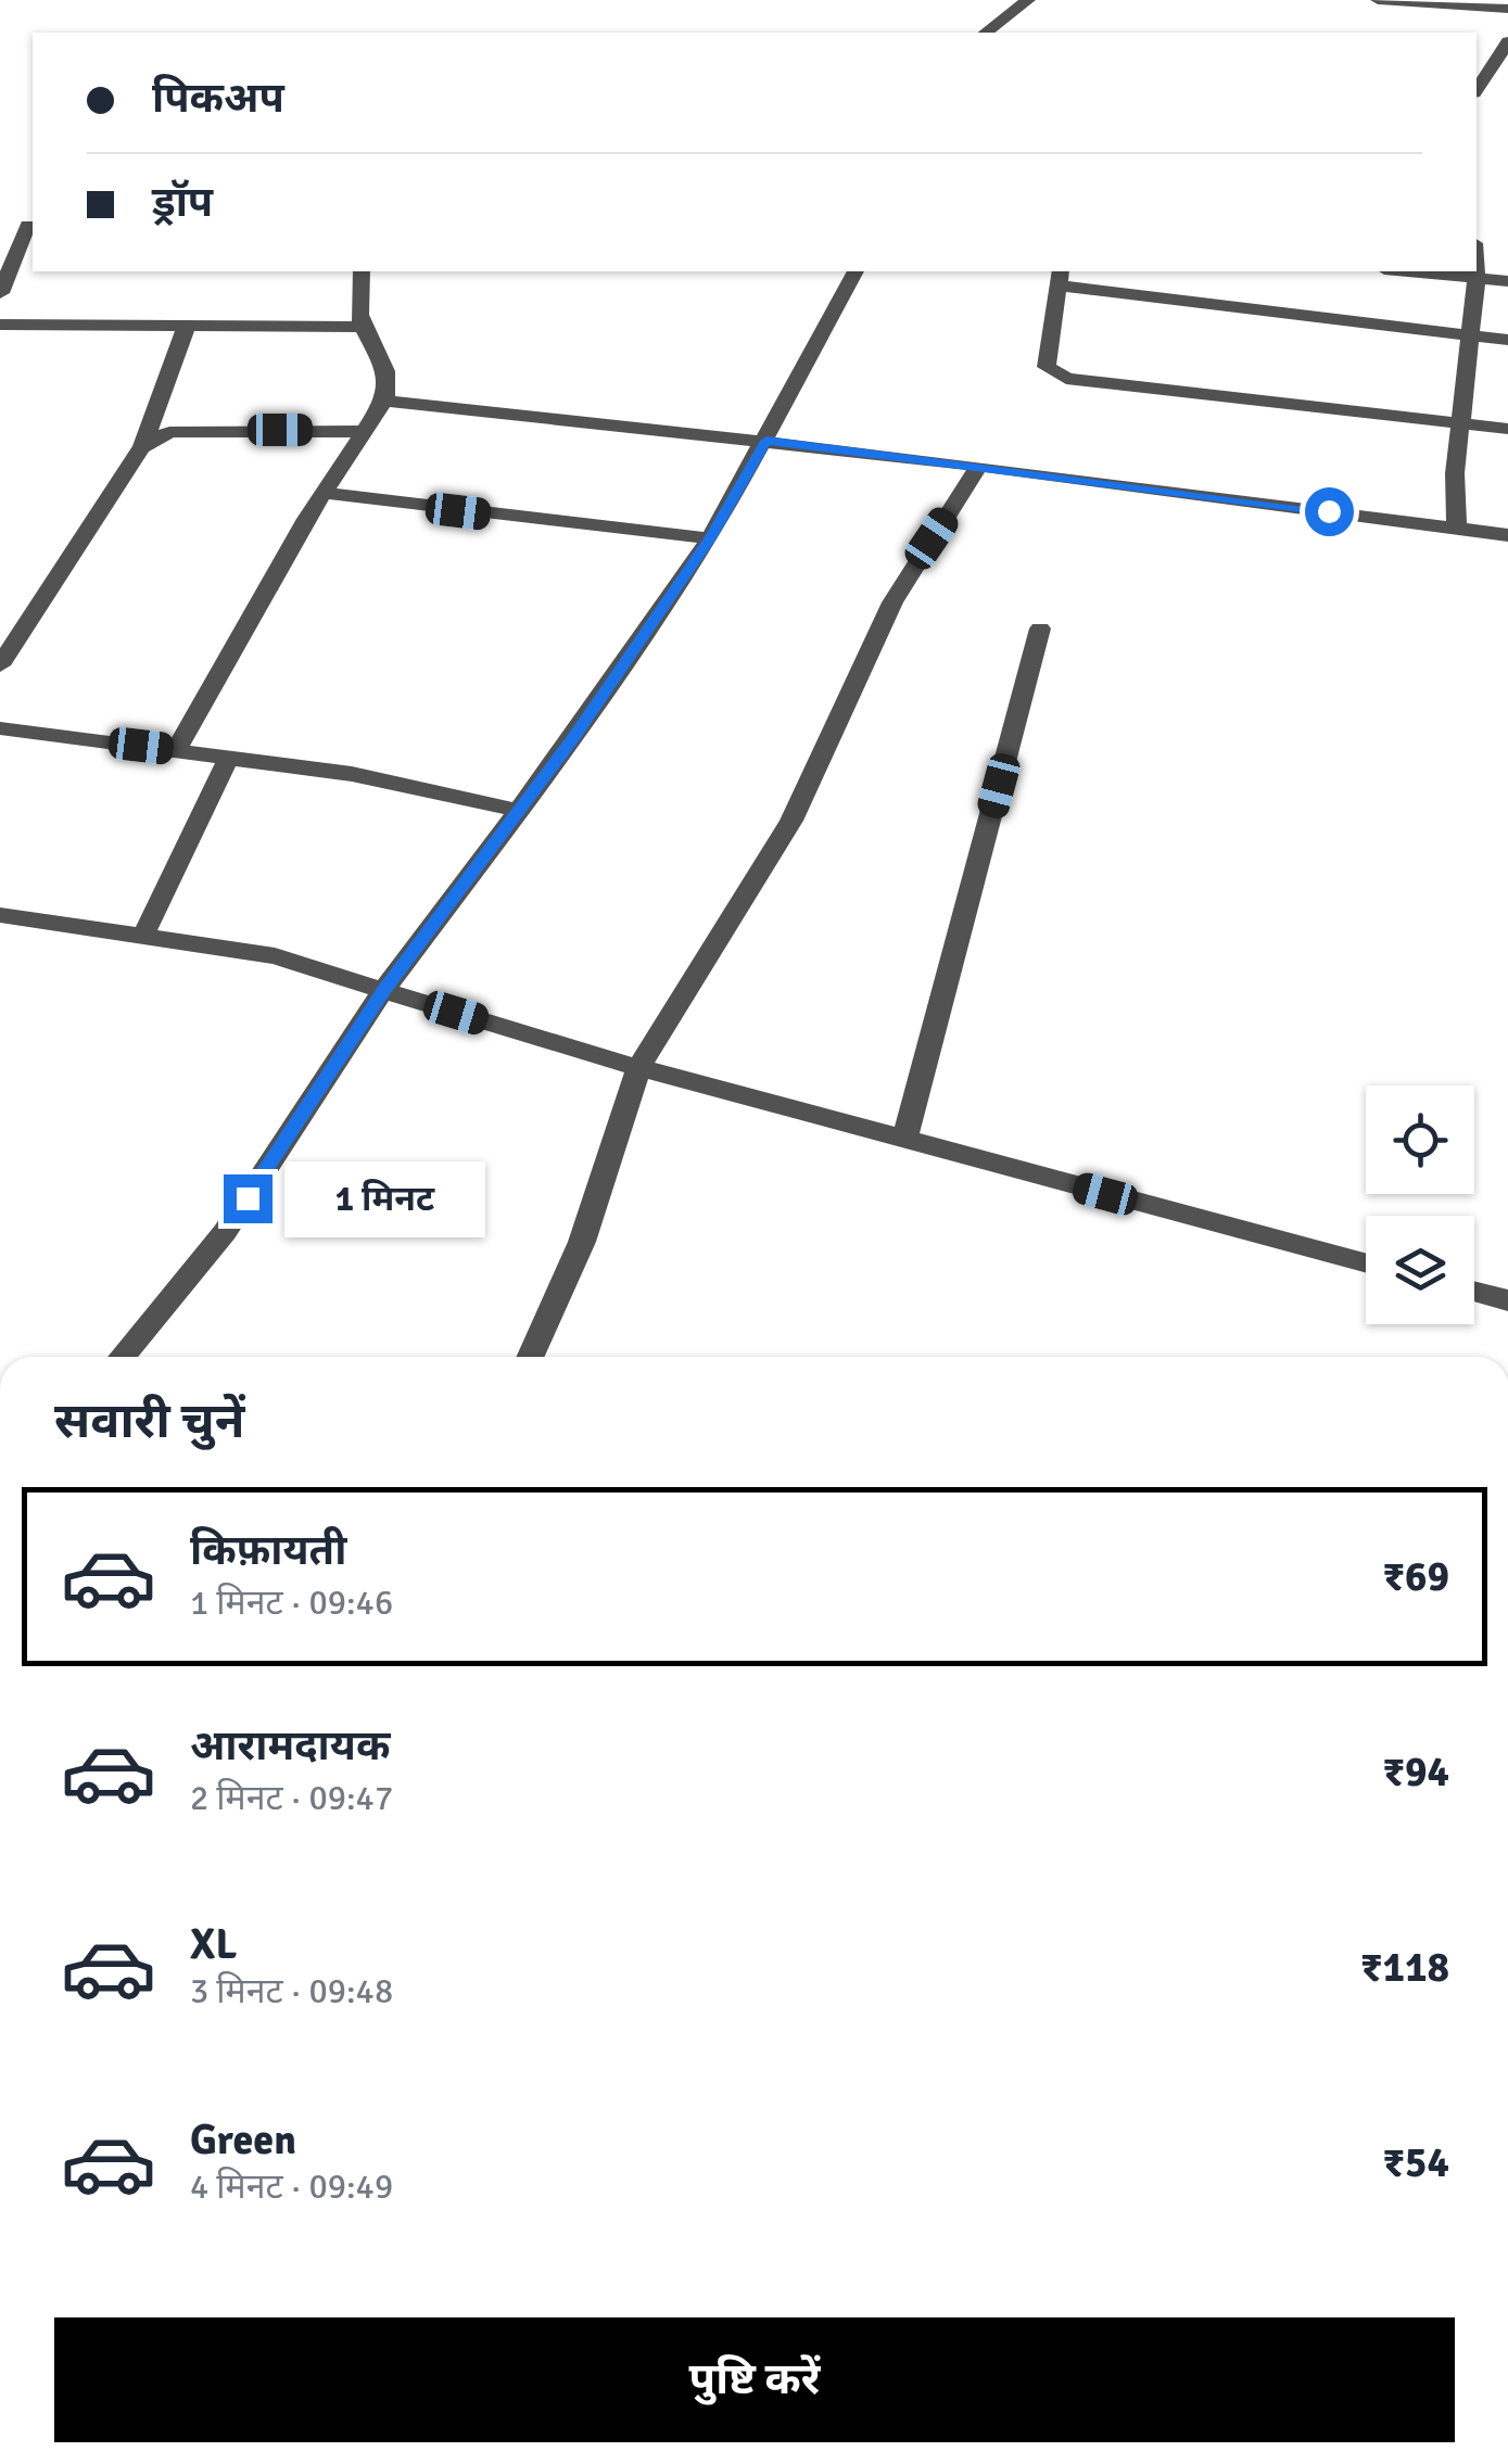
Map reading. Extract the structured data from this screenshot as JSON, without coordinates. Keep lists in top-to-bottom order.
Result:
{
  "page": {
    "banner": ["पिकअप", "ड्रॉप"],
    "bubble": "1 मिनट",
    "heading": "सवारी चुनें",
    "list": [
      {
        "name": "किफ़ायती",
        "note": "1 मिनट · 09:46",
        "value": "₹69"
      },
      {
        "name": "आरामदायक",
        "note": "2 मिनट · 09:47",
        "value": "₹94"
      },
      {
        "name": "XL",
        "note": "3 मिनट · 09:48",
        "value": "₹118"
      },
      {
        "name": "Green",
        "note": "4 मिनट · 09:49",
        "value": "₹54"
      }
    ],
    "buttons": "पुष्टि करें"
  }
}
